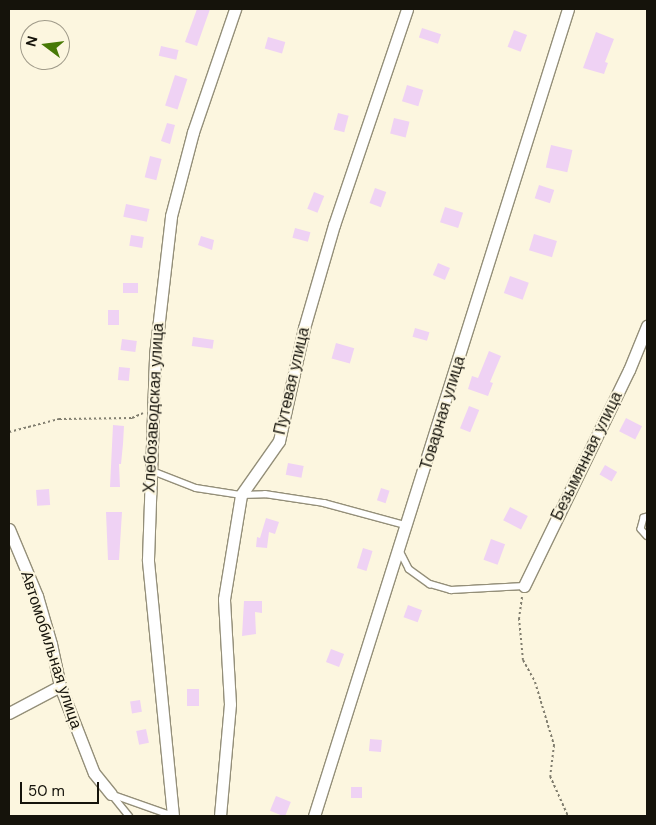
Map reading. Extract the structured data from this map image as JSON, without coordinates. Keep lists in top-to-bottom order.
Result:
{
  "streets": {
    "street": [
      "Путевая улица",
      "Хлебозаводская улица",
      "Товарная улица",
      "Безымянная улица",
      "Автомобильная улица"
    ]
  },
  "scale_bar": "50 m",
  "north": "left"
}
